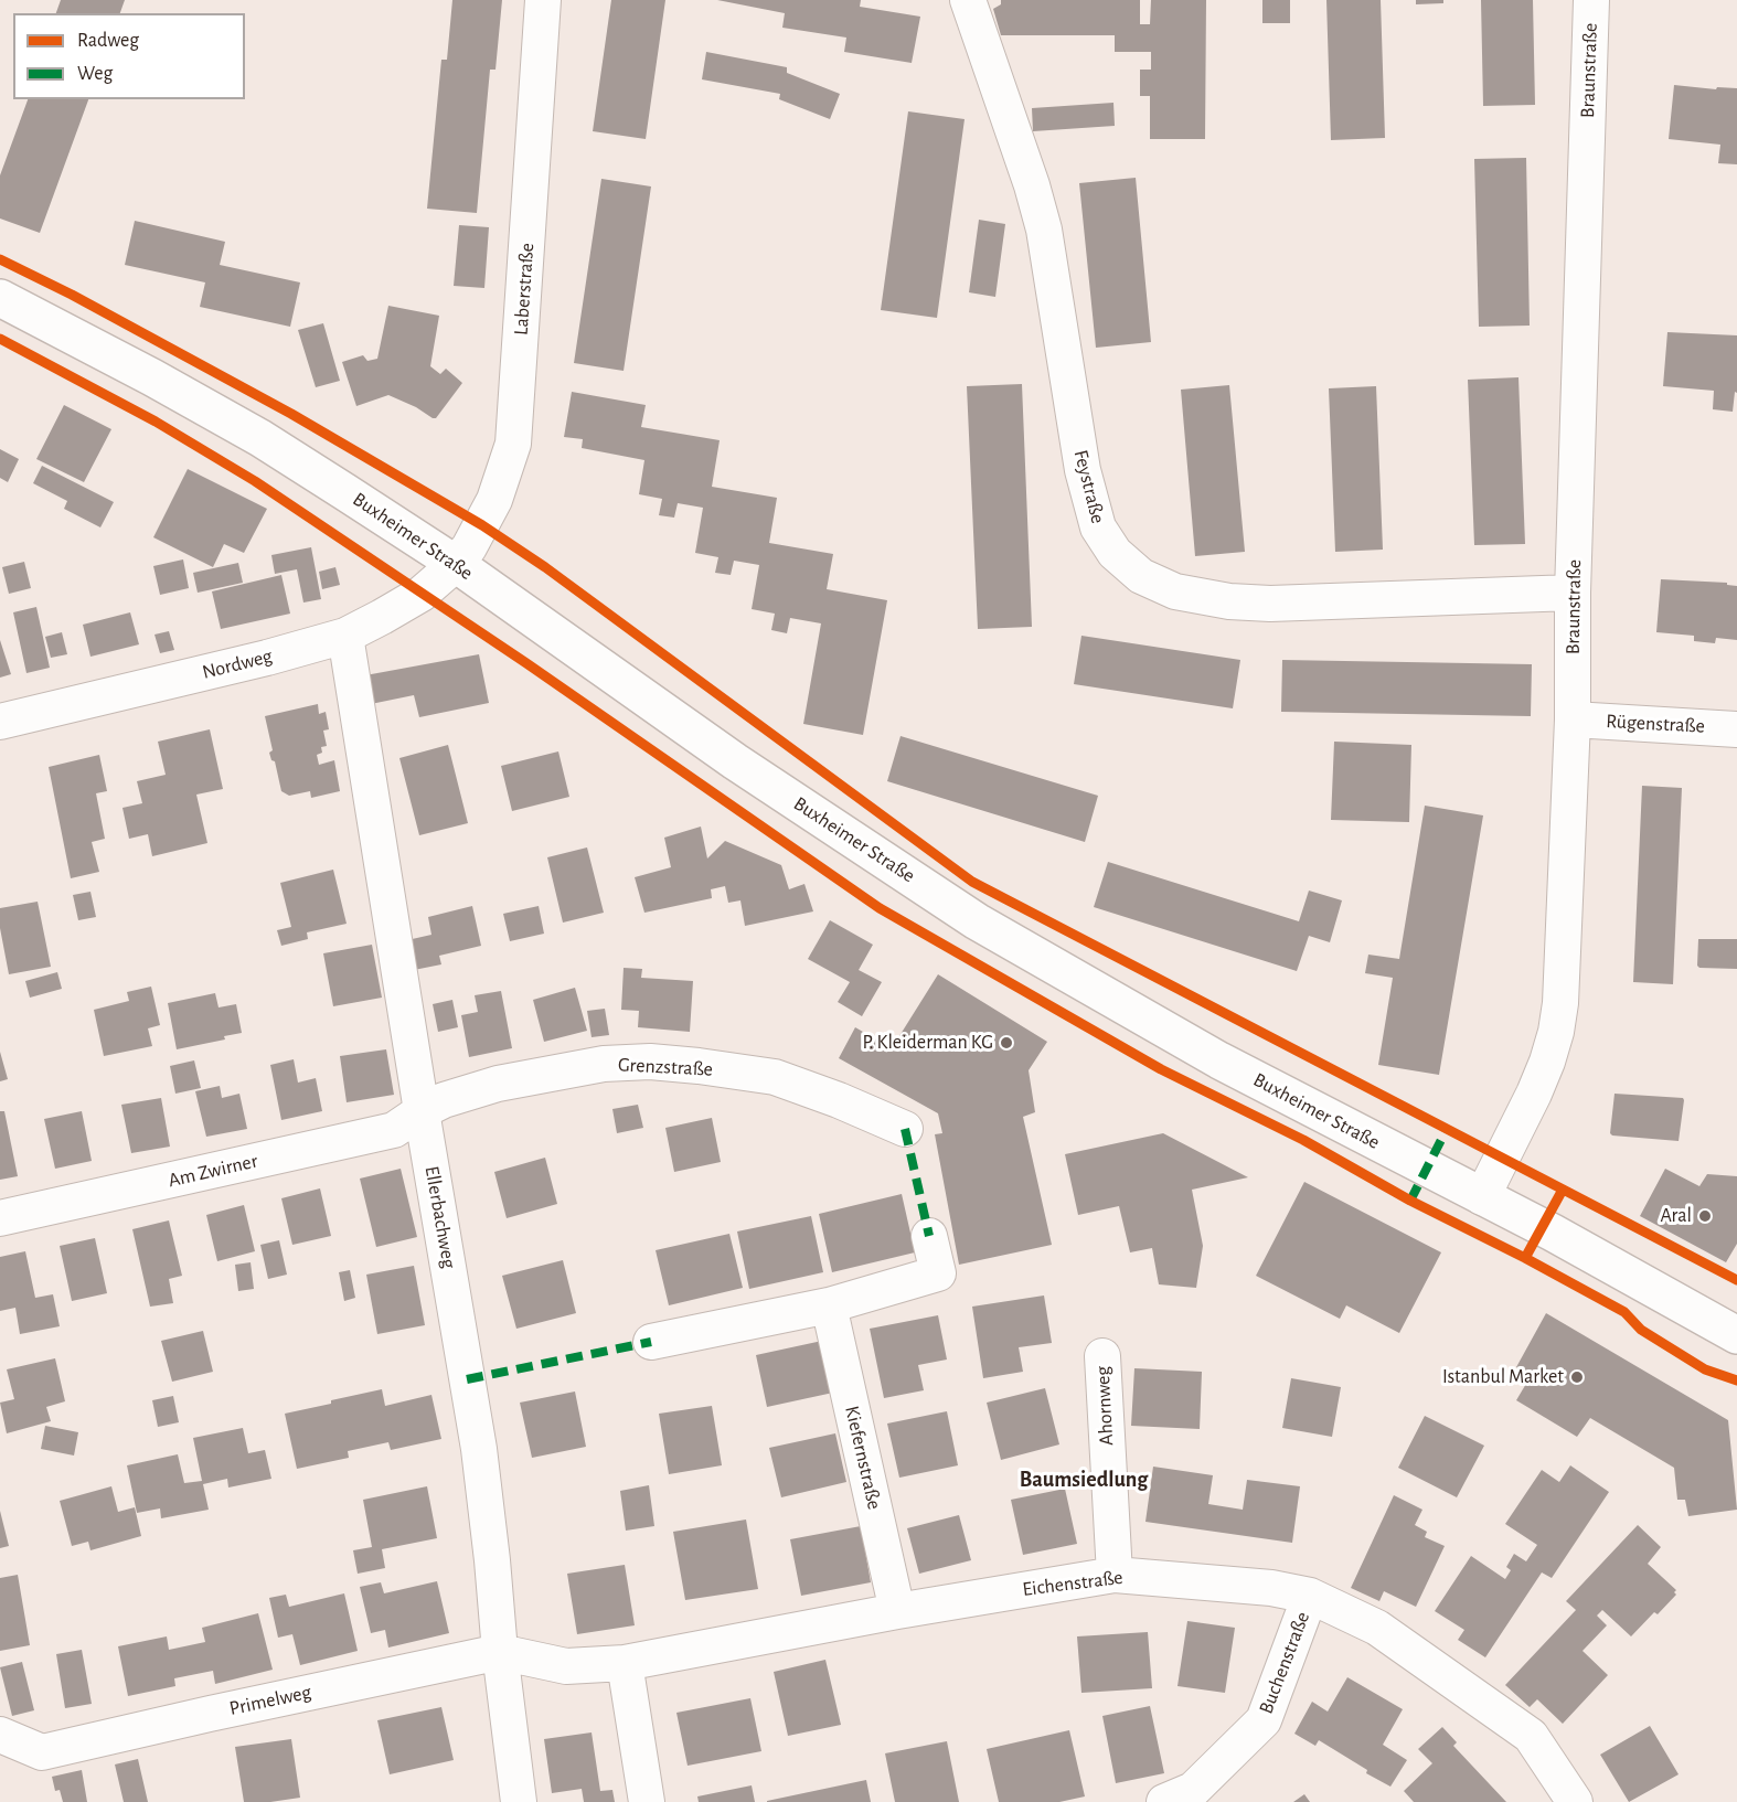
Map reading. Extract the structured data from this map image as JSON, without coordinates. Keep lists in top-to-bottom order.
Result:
{
  "streets": {
    "main road": ["Buxheimer Straße"],
    "street": [
      "Braunstraße",
      "Laberstraße",
      "Feystraße",
      "Nordweg",
      "Rügenstraße",
      "Grenzstraße",
      "Am Zwirner",
      "Ellerbachweg",
      "Ahornweg",
      "Kiefernstraße",
      "Eichenstraße",
      "Buchenstraße",
      "Primelweg"
    ]
  },
  "crossings": [
    ["Braunstraße", "Feystraße"],
    ["Braunstraße", "Buxheimer Straße"],
    ["Braunstraße", "Rügenstraße"],
    ["Laberstraße", "Buxheimer Straße"],
    ["Laberstraße", "Nordweg"],
    ["Buxheimer Straße", "Nordweg"],
    ["Nordweg", "Ellerbachweg"],
    ["Grenzstraße", "Am Zwirner"],
    ["Grenzstraße", "Ellerbachweg"],
    ["Am Zwirner", "Ellerbachweg"],
    ["Ellerbachweg", "Eichenstraße"],
    ["Ellerbachweg", "Primelweg"],
    ["Ahornweg", "Eichenstraße"],
    ["Kiefernstraße", "Eichenstraße"],
    ["Eichenstraße", "Buchenstraße"],
    ["Eichenstraße", "Primelweg"]
  ],
  "districts": ["Baumsiedlung"],
  "places": ["P. Kleiderman KG", "Aral", "Istanbul Market"],
  "legend": ["Radweg", "Weg"]
}
